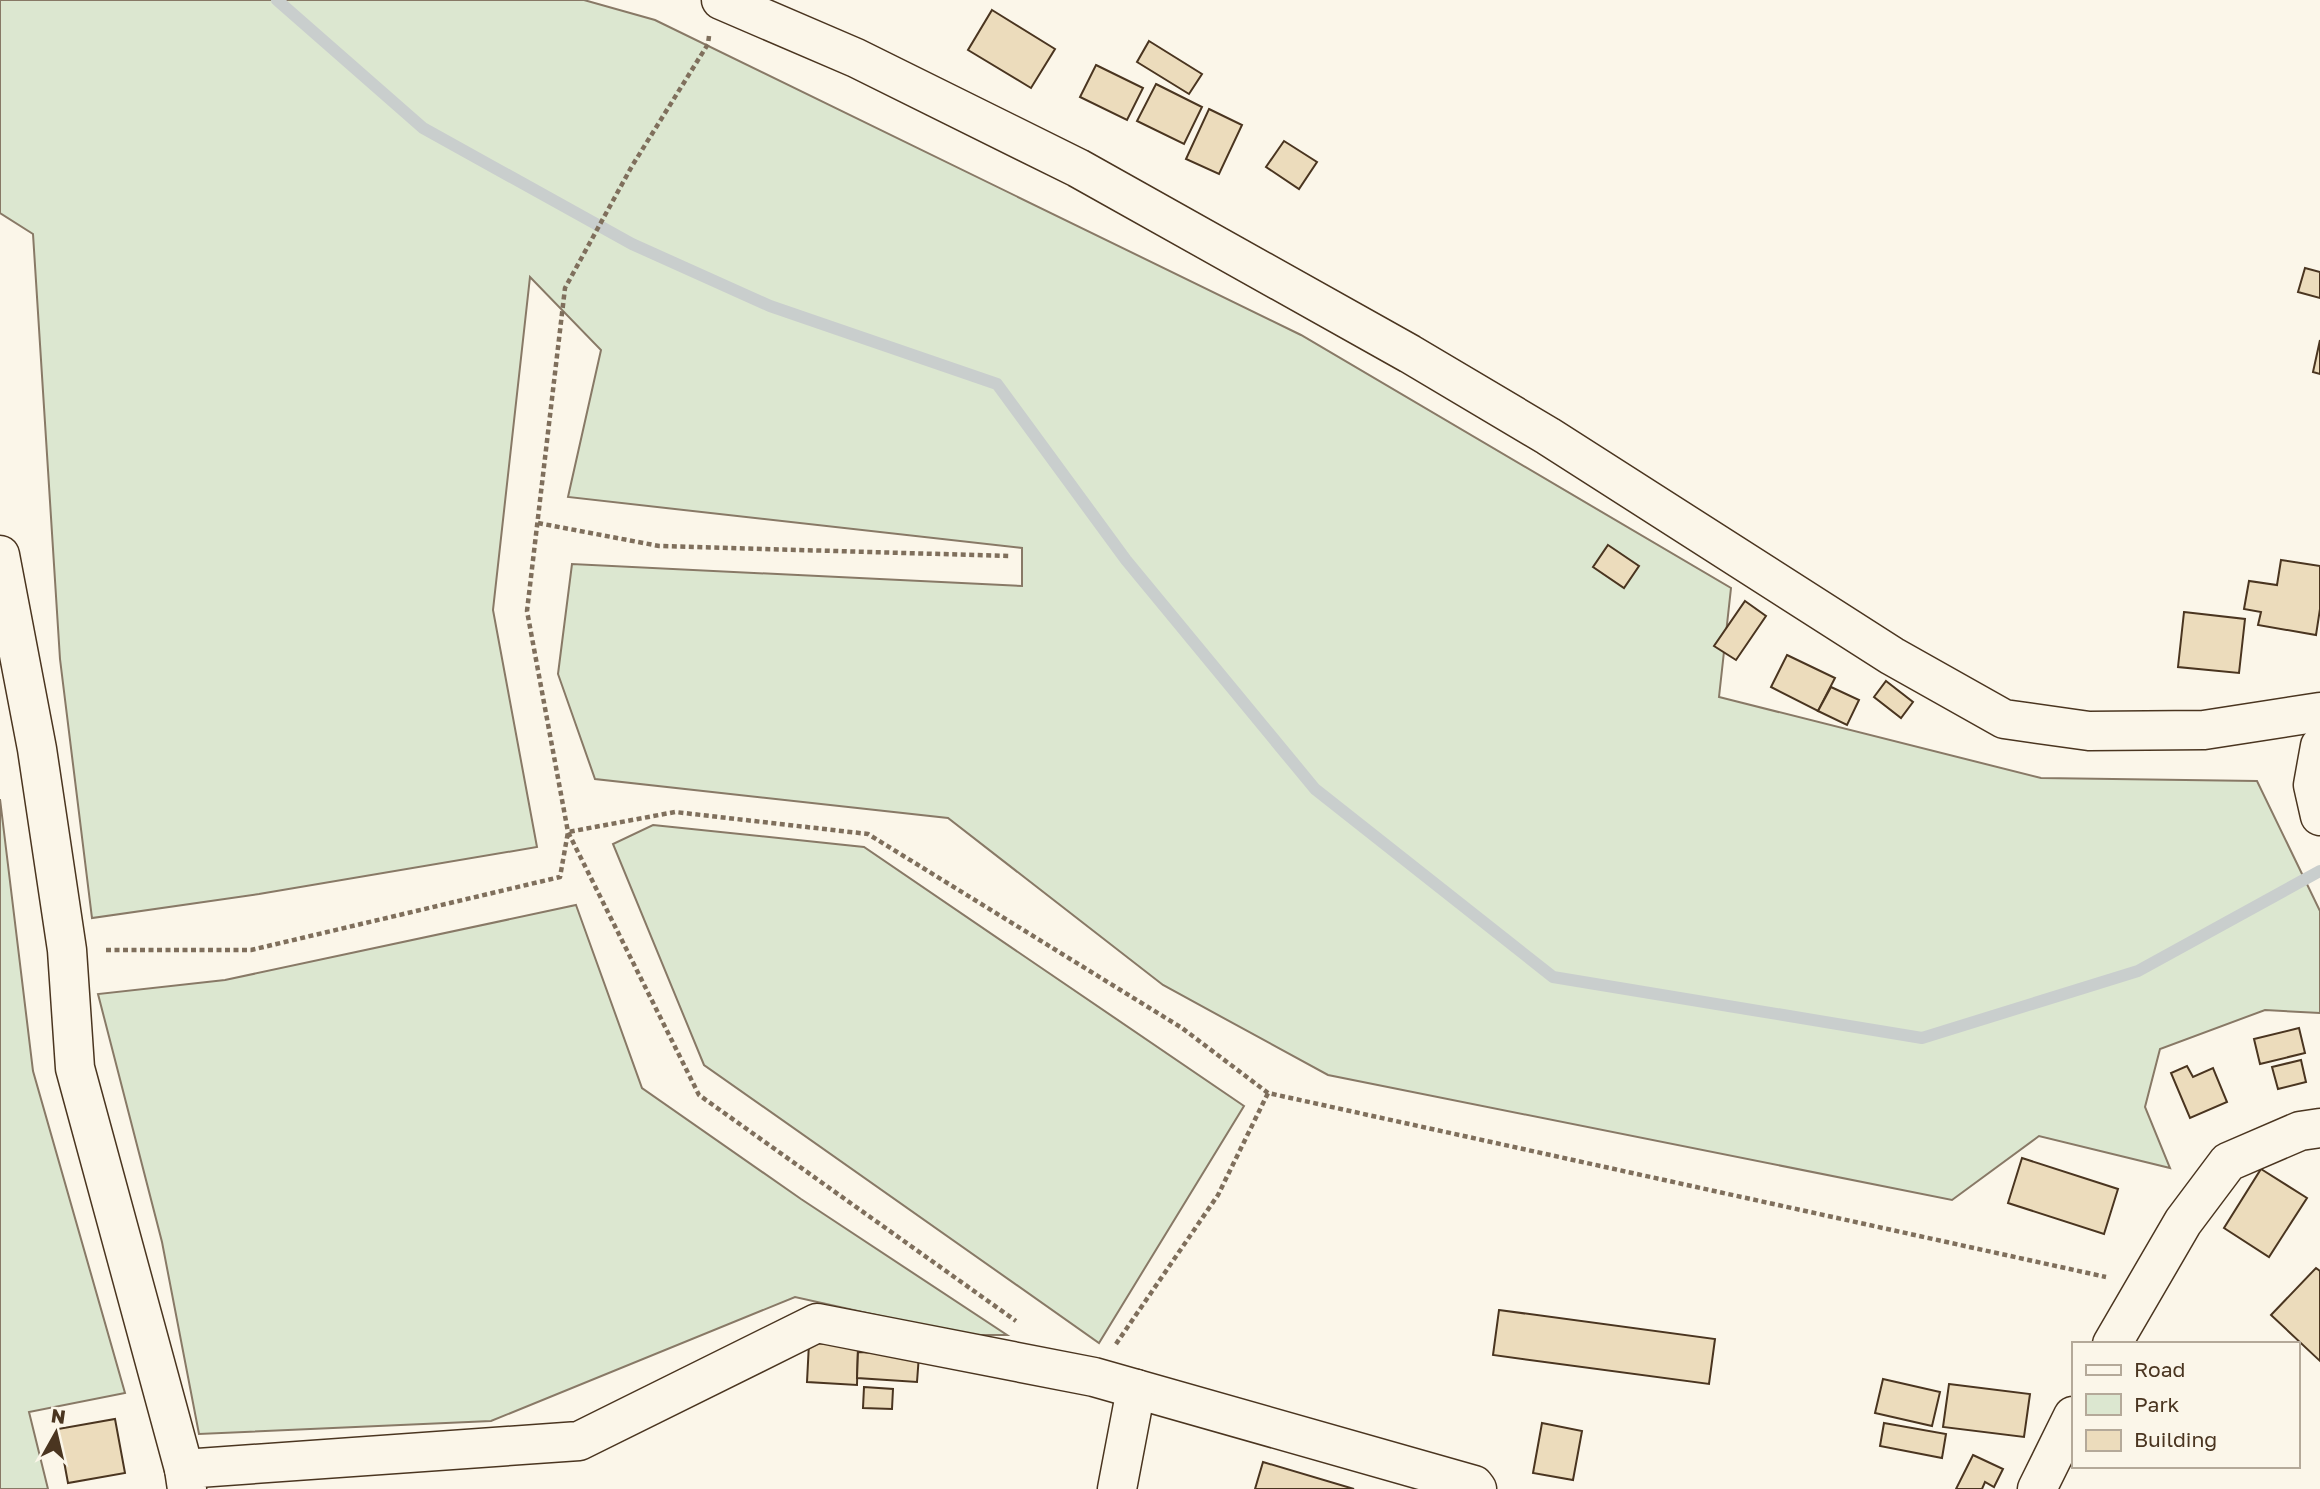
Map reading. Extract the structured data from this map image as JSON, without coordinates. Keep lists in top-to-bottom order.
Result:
{
  "legend": ["Road", "Park", "Building"],
  "north": "top"
}
